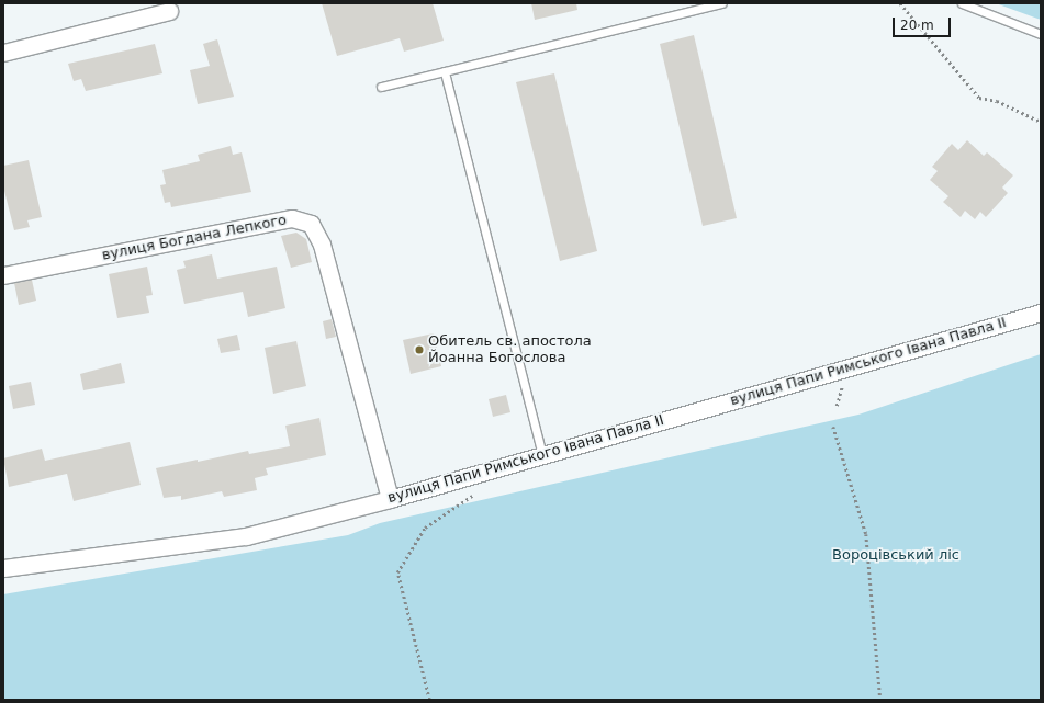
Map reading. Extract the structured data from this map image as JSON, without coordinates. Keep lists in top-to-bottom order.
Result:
{
  "streets": {
    "street": ["вулиця Богдана Лепкого", "вулиця Папи Римського Івана Павла ІІ"]
  },
  "crossings": [
    ["вулиця Богдана Лепкого", "вулиця Папи Римського Івана Павла ІІ"]
  ],
  "parks": ["Вороцівський ліс"],
  "places": ["Обитель св. апостола Йоанна Богослова"],
  "scale_bar": "20 m"
}
